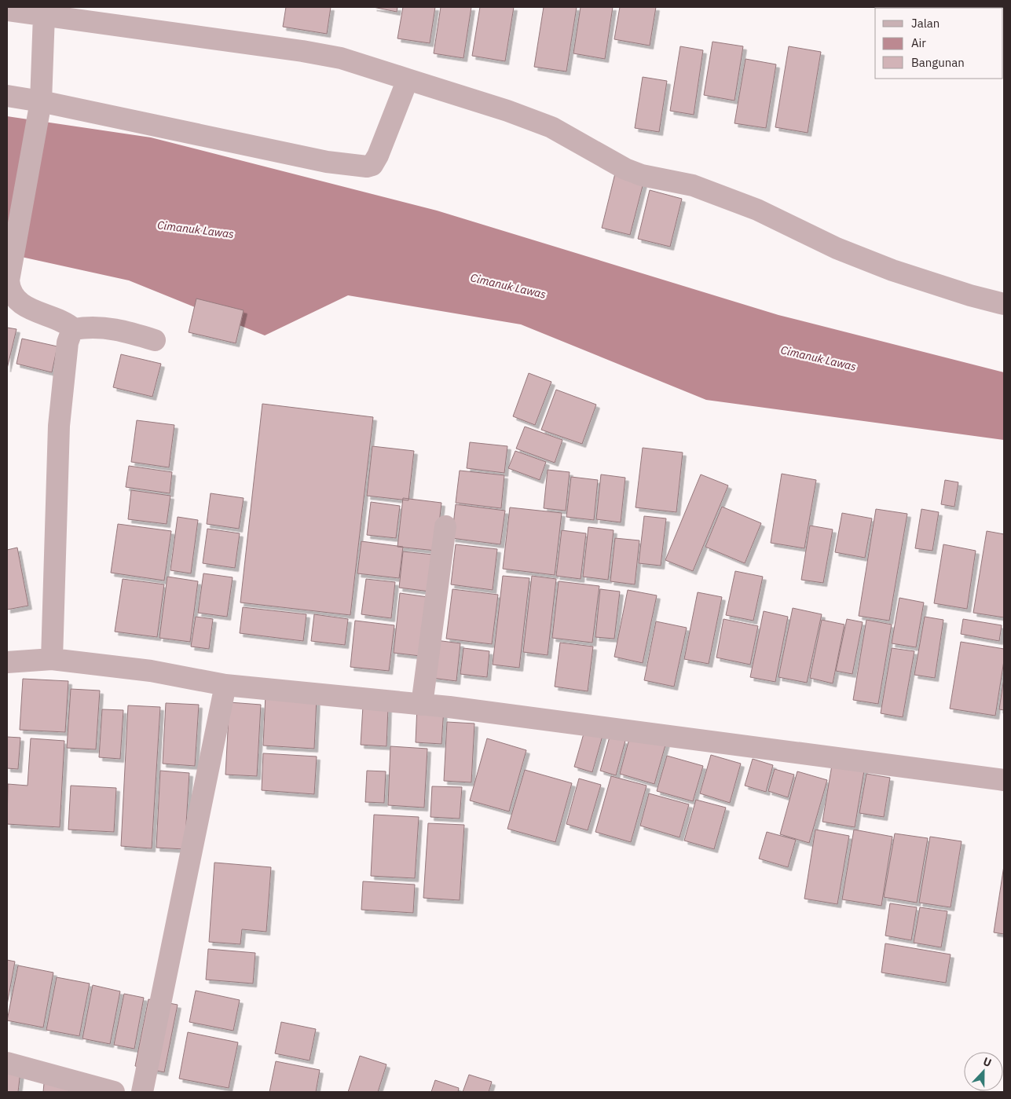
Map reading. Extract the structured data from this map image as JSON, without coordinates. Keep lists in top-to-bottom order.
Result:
{
  "water": ["Cimanuk Lawas"],
  "legend": ["Jalan", "Air", "Bangunan"],
  "north": "top"
}
